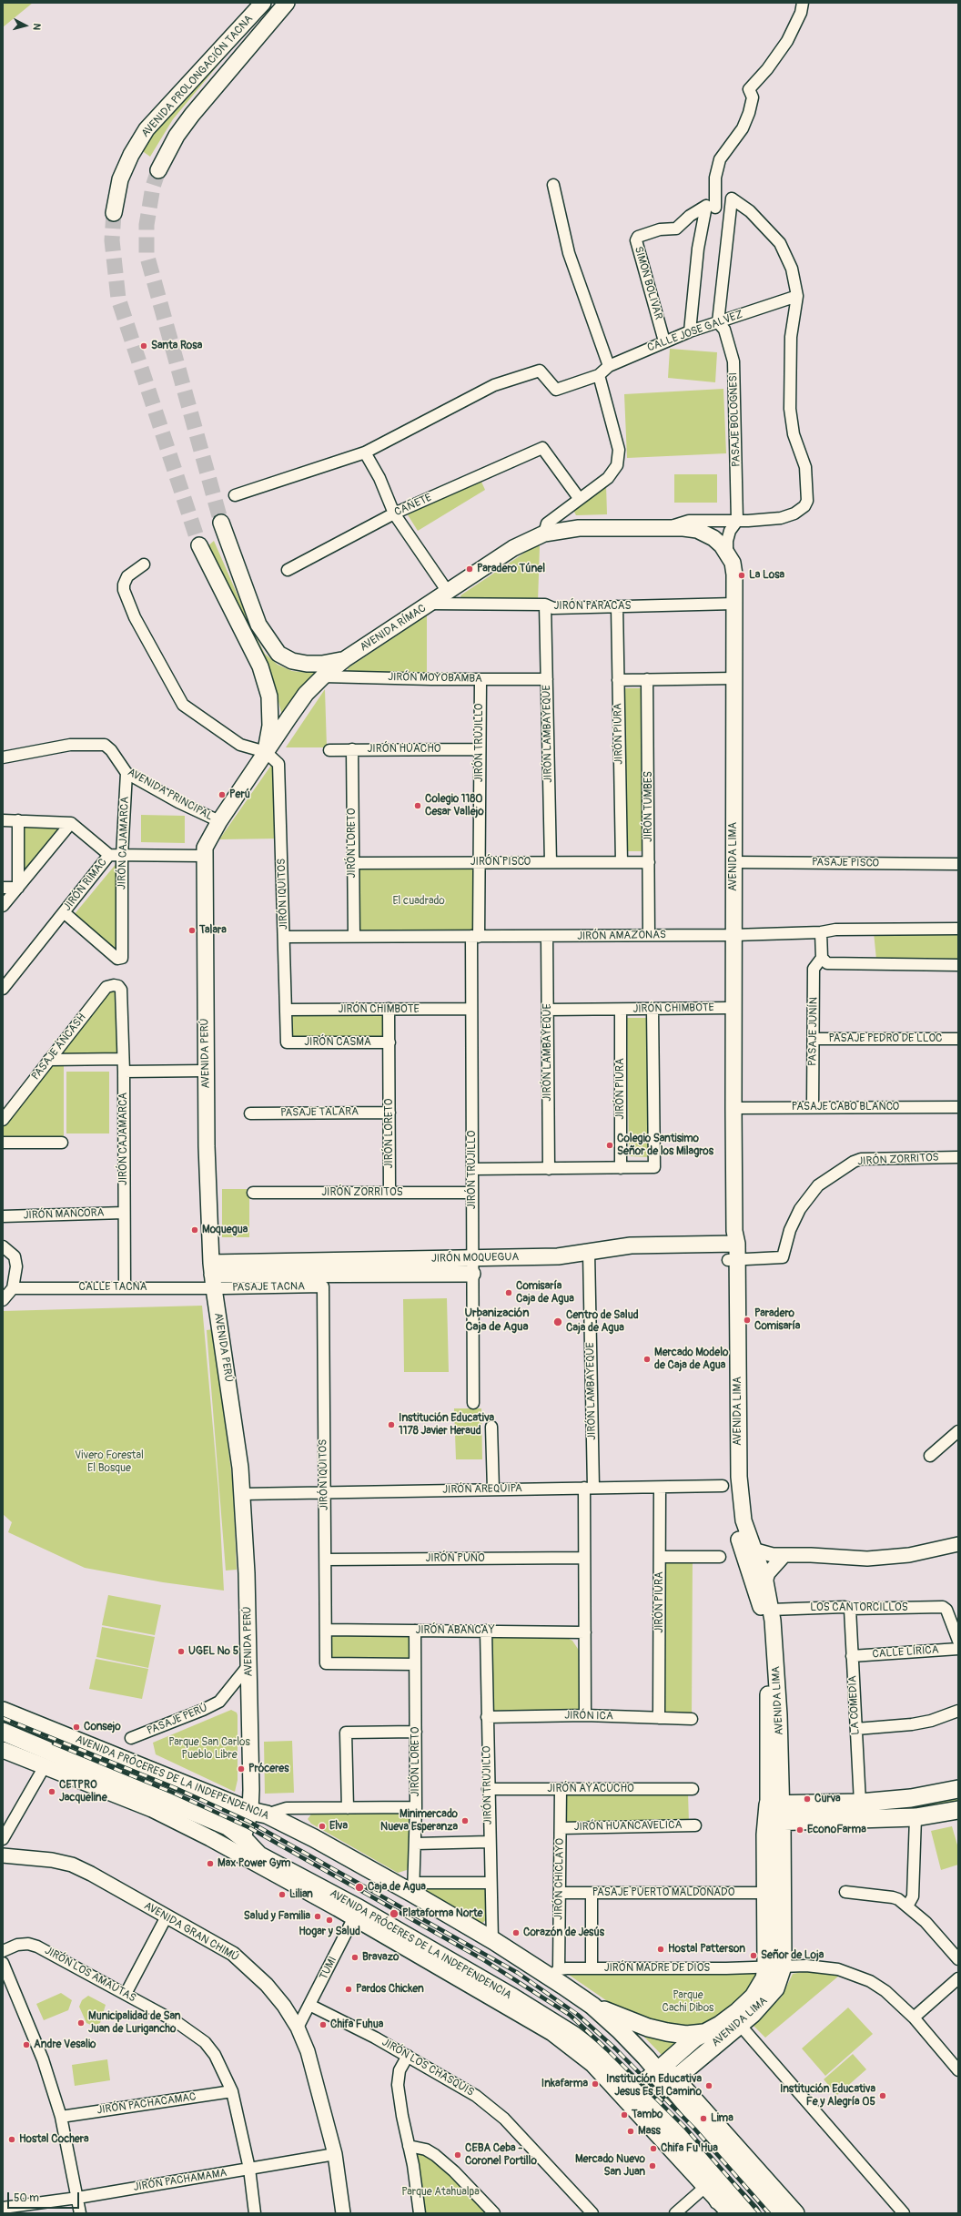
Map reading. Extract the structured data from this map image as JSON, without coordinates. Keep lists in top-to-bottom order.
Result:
{
  "streets": {
    "main road": [
      "AVENIDA PROLONGACIÓN TACNA",
      "AVENIDA RÍMAC",
      "AVENIDA LIMA",
      "AVENIDA PERÚ",
      "JIRÓN MOQUEGUA",
      "AVENIDA PRÓCERES DE LA INDEPENDENCIA"
    ],
    "street": [
      "SIMON BOLIVAR",
      "CALLE JOSE GALVEZ",
      "PASAJE BOLOGNESI",
      "CAÑETE",
      "JIRÓN PARACAS",
      "JIRÓN MOYOBAMBA",
      "JIRÓN LAMBAYEQUE",
      "JIRÓN PIURA",
      "JIRÓN TRUJILLO",
      "JIRÓN HUACHO",
      "AVENIDA PRINCIPAL",
      "JIRÓN TUMBES",
      "JIRÓN CAJAMARCA",
      "JIRÓN LORETO",
      "JIRÓN PISCO",
      "PASAJE PISCO",
      "JIRÓN RIMAC",
      "JIRÓN IQUITOS",
      "JIRÓN AMAZONAS",
      "JIRÓN CHIMBOTE",
      "PASAJE JUNÍN",
      "PASAJE PEDRO DE LLOC",
      "JIRÓN CASMA",
      "PASAJE ÁNCASH",
      "PASAJE CABO BLANCO",
      "PASAJE TALARA",
      "JIRÓN ZORRITOS",
      "JIRÓN MANCORA",
      "CALLE TACNA",
      "PASAJE TACNA",
      "JIRÓN AREQUIPA",
      "JIRÓN PUNO",
      "LOS CANTORCILLOS",
      "JIRÓN ABANCAY",
      "CALLE LÍRICA",
      "LA COMEDIA",
      "JIRÓN ICA",
      "PASAJE PERÚ",
      "JIRÓN AYACUCHO",
      "JIRÓN HUANCAVELICA",
      "JIRÓN CHICLAYO",
      "PASAJE PUERTO MALDONADO",
      "AVENIDA GRAN CHIMÚ",
      "TUMI",
      "JIRÓN MADRE DE DIOS",
      "JIRÓN LOS AMAUTAS",
      "JIRÓN LOS CHASQUIS",
      "JIRÓN PACHACAMAC",
      "JIRÓN PACHAMAMA"
    ]
  },
  "crossings": [
    ["SIMON BOLIVAR", "CALLE JOSE GALVEZ"],
    ["CALLE JOSE GALVEZ", "PASAJE BOLOGNESI"],
    ["JIRÓN PARACAS", "AVENIDA RÍMAC"],
    ["JIRÓN PARACAS", "JIRÓN LAMBAYEQUE"],
    ["JIRÓN PARACAS", "JIRÓN PIURA"],
    ["JIRÓN PARACAS", "AVENIDA LIMA"],
    ["AVENIDA RÍMAC", "JIRÓN MOYOBAMBA"],
    ["AVENIDA RÍMAC", "AVENIDA PRINCIPAL"],
    ["AVENIDA RÍMAC", "AVENIDA LIMA"],
    ["AVENIDA RÍMAC", "JIRÓN RIMAC"],
    ["AVENIDA RÍMAC", "JIRÓN IQUITOS"],
    ["AVENIDA RÍMAC", "AVENIDA PERÚ"],
    ["JIRÓN MOYOBAMBA", "JIRÓN LAMBAYEQUE"],
    ["JIRÓN MOYOBAMBA", "JIRÓN TRUJILLO"],
    ["JIRÓN LAMBAYEQUE", "JIRÓN PISCO"],
    ["JIRÓN LAMBAYEQUE", "JIRÓN AMAZONAS"],
    ["JIRÓN LAMBAYEQUE", "JIRÓN CHIMBOTE"],
    ["JIRÓN LAMBAYEQUE", "JIRÓN MOQUEGUA"],
    ["JIRÓN LAMBAYEQUE", "JIRÓN AREQUIPA"],
    ["JIRÓN LAMBAYEQUE", "JIRÓN PUNO"],
    ["JIRÓN LAMBAYEQUE", "JIRÓN ABANCAY"],
    ["JIRÓN LAMBAYEQUE", "JIRÓN ICA"],
    ["JIRÓN PIURA", "JIRÓN PISCO"],
    ["JIRÓN PIURA", "JIRÓN CHIMBOTE"],
    ["JIRÓN PIURA", "JIRÓN AREQUIPA"],
    ["JIRÓN PIURA", "JIRÓN ICA"],
    ["JIRÓN TRUJILLO", "JIRÓN HUACHO"],
    ["JIRÓN TRUJILLO", "JIRÓN PISCO"],
    ["JIRÓN TRUJILLO", "JIRÓN AMAZONAS"],
    ["JIRÓN TRUJILLO", "JIRÓN CHIMBOTE"],
    ["JIRÓN TRUJILLO", "JIRÓN ZORRITOS"],
    ["JIRÓN TRUJILLO", "JIRÓN MOQUEGUA"],
    ["JIRÓN TRUJILLO", "JIRÓN ABANCAY"],
    ["JIRÓN TRUJILLO", "JIRÓN ICA"],
    ["JIRÓN TRUJILLO", "AVENIDA PRÓCERES DE LA INDEPENDENCIA"],
    ["JIRÓN TRUJILLO", "JIRÓN AYACUCHO"],
    ["JIRÓN HUACHO", "JIRÓN LORETO"],
    ["AVENIDA PRINCIPAL", "JIRÓN CAJAMARCA"],
    ["JIRÓN TUMBES", "JIRÓN PISCO"],
    ["JIRÓN TUMBES", "JIRÓN AMAZONAS"],
    ["JIRÓN CAJAMARCA", "JIRÓN RIMAC"],
    ["JIRÓN CAJAMARCA", "PASAJE ÁNCASH"],
    ["JIRÓN CAJAMARCA", "JIRÓN MANCORA"],
    ["JIRÓN CAJAMARCA", "CALLE TACNA"],
    ["JIRÓN LORETO", "JIRÓN PISCO"],
    ["JIRÓN LORETO", "JIRÓN IQUITOS"],
    ["JIRÓN LORETO", "JIRÓN AMAZONAS"],
    ["JIRÓN LORETO", "JIRÓN CHIMBOTE"],
    ["JIRÓN LORETO", "JIRÓN CASMA"],
    ["JIRÓN LORETO", "PASAJE TALARA"],
    ["JIRÓN LORETO", "JIRÓN ZORRITOS"],
    ["JIRÓN LORETO", "JIRÓN ABANCAY"],
    ["JIRÓN LORETO", "AVENIDA PRÓCERES DE LA INDEPENDENCIA"],
    ["AVENIDA LIMA", "PASAJE PISCO"],
    ["AVENIDA LIMA", "JIRÓN AMAZONAS"],
    ["AVENIDA LIMA", "JIRÓN CHIMBOTE"],
    ["AVENIDA LIMA", "PASAJE CABO BLANCO"],
    ["AVENIDA LIMA", "JIRÓN ZORRITOS"],
    ["AVENIDA LIMA", "JIRÓN MOQUEGUA"],
    ["AVENIDA LIMA", "LOS CANTORCILLOS"],
    ["AVENIDA LIMA", "AVENIDA PRÓCERES DE LA INDEPENDENCIA"],
    ["AVENIDA LIMA", "PASAJE PUERTO MALDONADO"],
    ["AVENIDA LIMA", "JIRÓN MADRE DE DIOS"],
    ["JIRÓN RIMAC", "AVENIDA PERÚ"],
    ["JIRÓN IQUITOS", "JIRÓN AMAZONAS"],
    ["JIRÓN IQUITOS", "JIRÓN CHIMBOTE"],
    ["JIRÓN IQUITOS", "JIRÓN CASMA"],
    ["JIRÓN IQUITOS", "PASAJE TACNA"],
    ["JIRÓN IQUITOS", "JIRÓN AREQUIPA"],
    ["JIRÓN IQUITOS", "JIRÓN PUNO"],
    ["JIRÓN IQUITOS", "JIRÓN ABANCAY"],
    ["PASAJE JUNÍN", "PASAJE PEDRO DE LLOC"],
    ["PASAJE JUNÍN", "PASAJE CABO BLANCO"],
    ["AVENIDA PERÚ", "JIRÓN MOQUEGUA"],
    ["AVENIDA PERÚ", "CALLE TACNA"],
    ["AVENIDA PERÚ", "PASAJE TACNA"],
    ["AVENIDA PERÚ", "JIRÓN AREQUIPA"],
    ["AVENIDA PERÚ", "PASAJE PERÚ"],
    ["AVENIDA PERÚ", "AVENIDA PRÓCERES DE LA INDEPENDENCIA"],
    ["JIRÓN MOQUEGUA", "CALLE TACNA"],
    ["JIRÓN MOQUEGUA", "PASAJE TACNA"],
    ["CALLE TACNA", "PASAJE TACNA"],
    ["LOS CANTORCILLOS", "LA COMEDIA"],
    ["CALLE LÍRICA", "LA COMEDIA"],
    ["AVENIDA PRÓCERES DE LA INDEPENDENCIA", "JIRÓN CHICLAYO"],
    ["AVENIDA PRÓCERES DE LA INDEPENDENCIA", "TUMI"],
    ["AVENIDA PRÓCERES DE LA INDEPENDENCIA", "JIRÓN MADRE DE DIOS"],
    ["JIRÓN AYACUCHO", "JIRÓN CHICLAYO"],
    ["JIRÓN HUANCAVELICA", "JIRÓN CHICLAYO"],
    ["JIRÓN CHICLAYO", "PASAJE PUERTO MALDONADO"],
    ["JIRÓN CHICLAYO", "JIRÓN MADRE DE DIOS"],
    ["AVENIDA GRAN CHIMÚ", "TUMI"],
    ["AVENIDA GRAN CHIMÚ", "JIRÓN PACHAMAMA"],
    ["TUMI", "JIRÓN LOS CHASQUIS"],
    ["JIRÓN LOS AMAUTAS", "JIRÓN PACHACAMAC"],
    ["JIRÓN LOS AMAUTAS", "JIRÓN PACHAMAMA"]
  ],
  "districts": ["Urbanización Caja de Agua"],
  "parks": [
    "El cuadrado",
    "Vivero Forestal El Bosque",
    "Parque San Carlos Pueblo Libre",
    "Parque Cachi Dibos",
    "Parque Atahualpa"
  ],
  "places": [
    "Santa Rosa",
    "Paradero Túnel",
    "La Losa",
    "Perú",
    "Colegio 1180 Cesar Vallejo",
    "Talara",
    "Colegio Santisimo Señor de los Milagros",
    "Moquegua",
    "Comisaría Caja de Agua",
    "Paradero Comisaría",
    "Centro de Salud Caja de Agua",
    "Mercado Modelo de Caja de Agua",
    "Institución Educativa 1178 Javier Heraud",
    "UGEL Nº 5",
    "Consejo",
    "Próceres",
    "CETPRO Jacqueline",
    "Curva",
    "Minimercado Nueva Esperanza",
    "Elva",
    "EconoFarma",
    "Max Power Gym",
    "Caja de Agua",
    "Lilian",
    "Plataforma Norte",
    "Salud y Familia",
    "Hogar y Salud",
    "Corazón de Jesús",
    "Hostal Patterson",
    "Señor de Loja",
    "Bravazo",
    "Pardos Chicken",
    "Municipalidad de San Juan de Lurigancho",
    "Chifa Fuhua",
    "Andre Vesalio",
    "Inkafarma",
    "Institución Educativa Jesus Es El Camino",
    "Institución Educativa Fe y Alegría 05",
    "Tambo",
    "Lima",
    "Mass",
    "Hostal Cochera",
    "Chifa Fu Hua",
    "CEBA Ceba - Coronel Portillo",
    "Mercado Nuevo San Juan"
  ],
  "scale_bar": "50 m",
  "north": "right"
}
